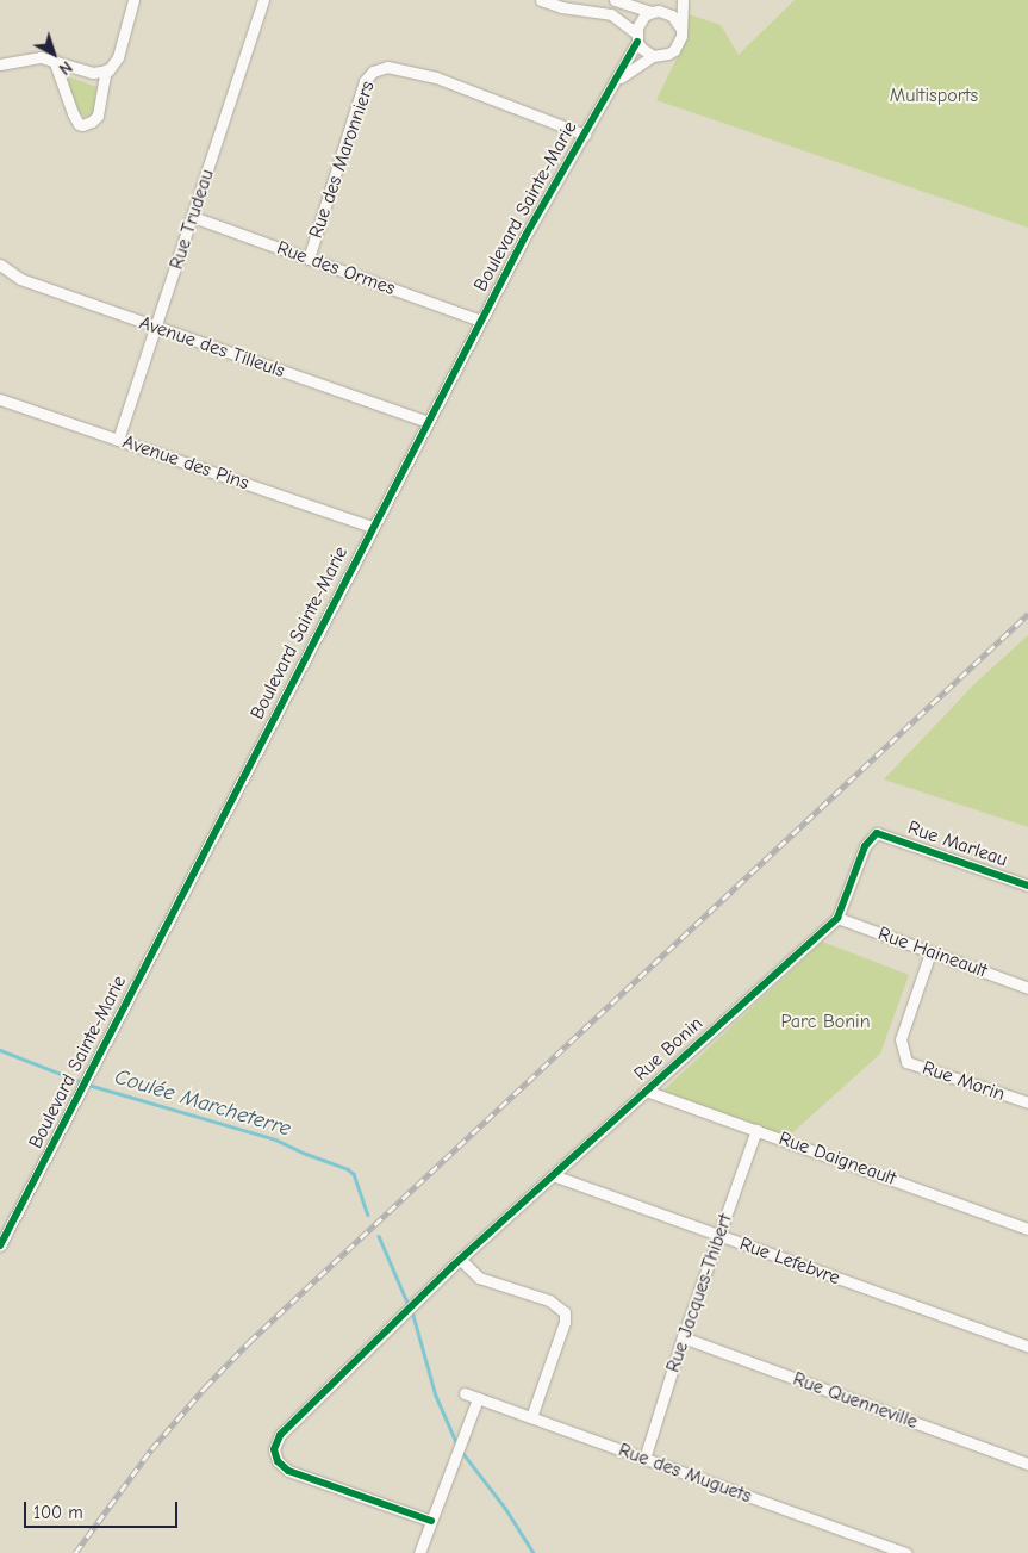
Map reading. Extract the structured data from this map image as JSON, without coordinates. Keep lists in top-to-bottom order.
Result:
{
  "streets": {
    "street": [
      "Rue des Maronniers",
      "Boulevard Sainte-Marie",
      "Rue Trudeau",
      "Rue des Ormes",
      "Avenue des Tilleuls",
      "Avenue des Pins",
      "Rue Marleau",
      "Rue Haineault",
      "Rue Bonin",
      "Rue Morin",
      "Rue Daigneault",
      "Rue Lefebvre",
      "Rue Jacques-Thibert",
      "Rue Quenneville",
      "Rue des Muguets"
    ]
  },
  "crossings": [
    ["Rue des Maronniers", "Boulevard Sainte-Marie"],
    ["Rue des Maronniers", "Rue des Ormes"],
    ["Boulevard Sainte-Marie", "Rue des Ormes"],
    ["Boulevard Sainte-Marie", "Avenue des Tilleuls"],
    ["Boulevard Sainte-Marie", "Avenue des Pins"],
    ["Rue Trudeau", "Rue des Ormes"],
    ["Rue Trudeau", "Avenue des Tilleuls"],
    ["Rue Trudeau", "Avenue des Pins"],
    ["Rue Marleau", "Rue Bonin"],
    ["Rue Haineault", "Rue Bonin"],
    ["Rue Haineault", "Rue Morin"],
    ["Rue Bonin", "Rue Daigneault"],
    ["Rue Bonin", "Rue Lefebvre"],
    ["Rue Daigneault", "Rue Jacques-Thibert"],
    ["Rue Lefebvre", "Rue Jacques-Thibert"],
    ["Rue Jacques-Thibert", "Rue Quenneville"],
    ["Rue Jacques-Thibert", "Rue des Muguets"]
  ],
  "water": ["Coulée Marcheterre"],
  "parks": ["Multisports", "Parc Bonin"],
  "scale_bar": "100 m",
  "north": "bottom right"
}
